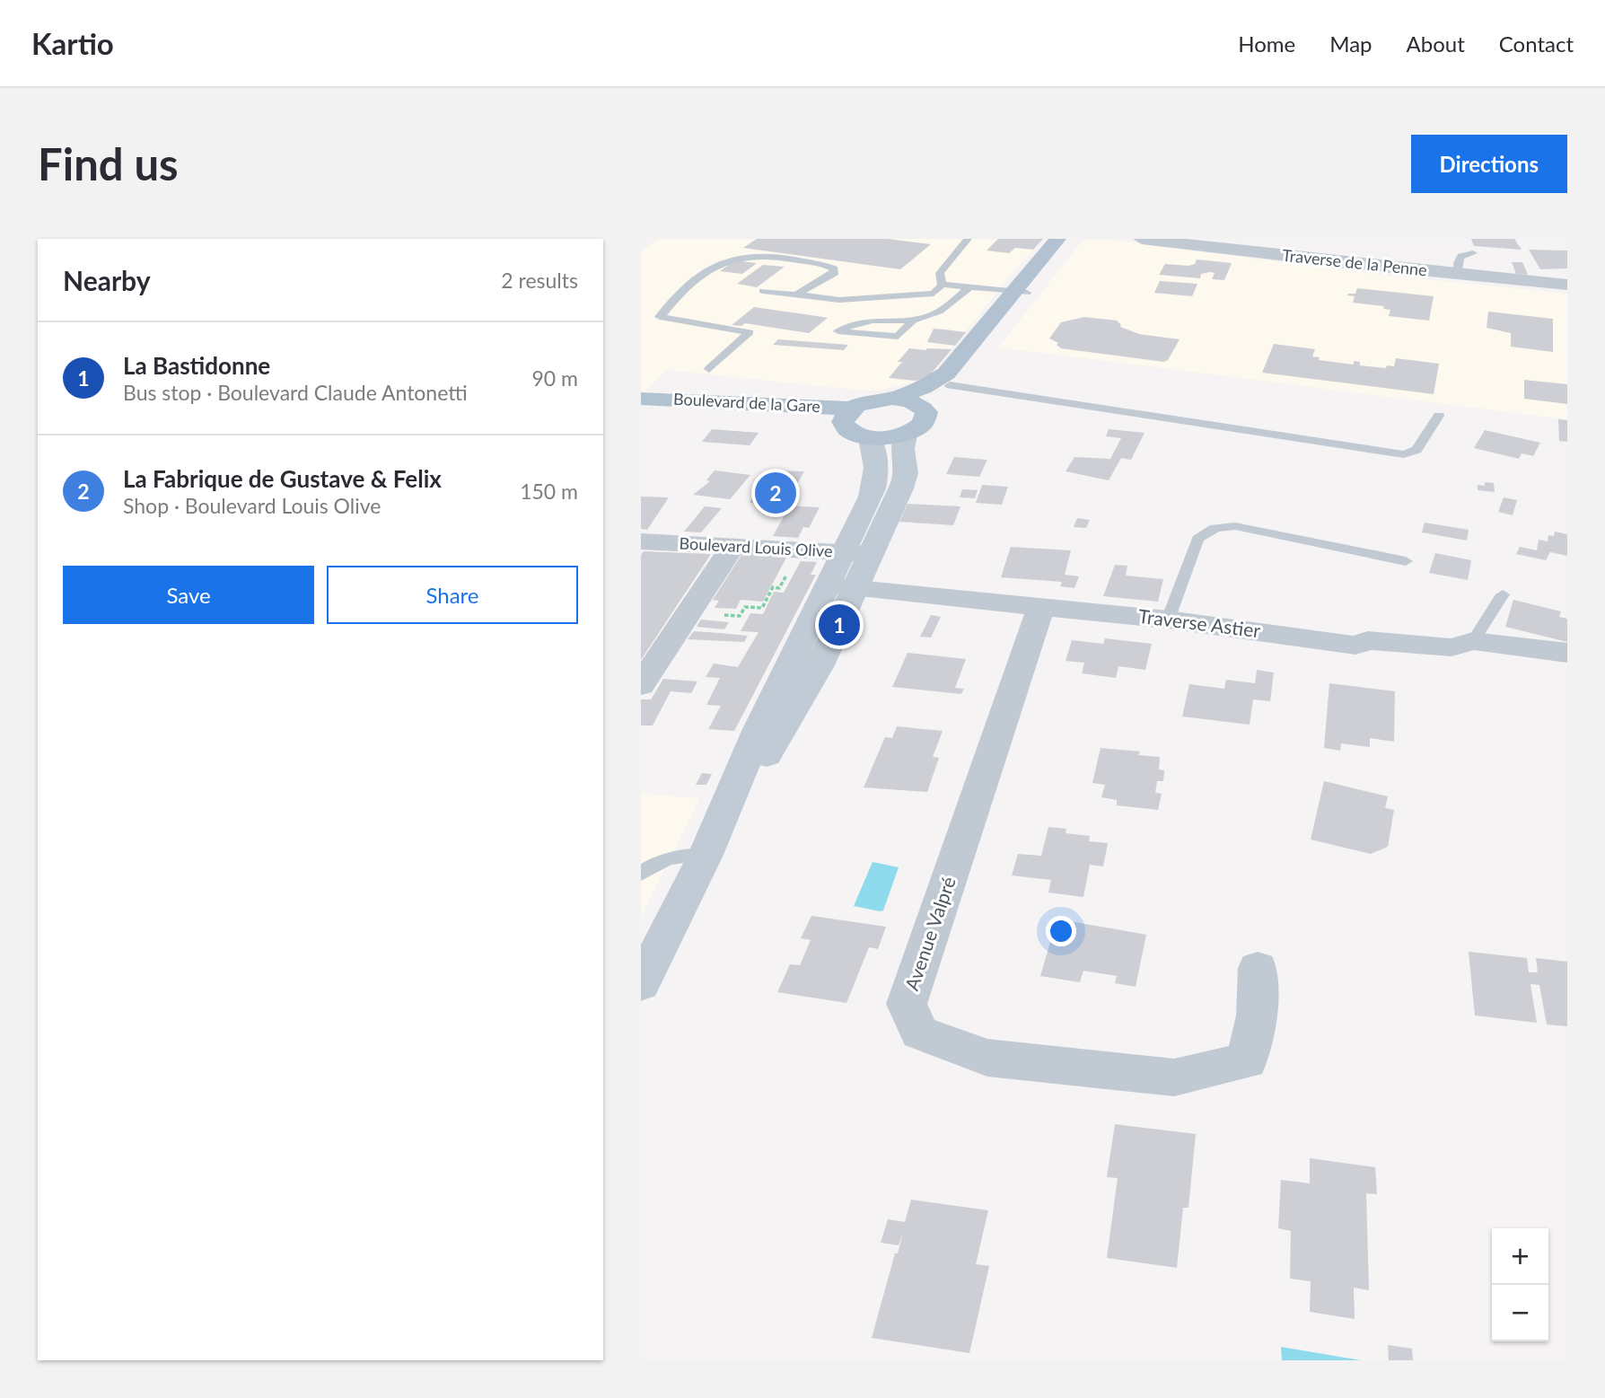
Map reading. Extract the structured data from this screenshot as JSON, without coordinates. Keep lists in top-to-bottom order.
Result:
{
  "streets": {
    "main road": ["Boulevard de la Gare"],
    "street": [
      "Traverse de la Penne",
      "Boulevard Louis Olive",
      "Traverse Astier",
      "Avenue Valpré"
    ]
  },
  "crossings": [
    ["Traverse Astier", "Avenue Valpré"]
  ],
  "page": {
    "header": "Kartio",
    "nav": [
      "Home",
      "Map",
      "About",
      "Contact"
    ],
    "buttons": [
      "Directions",
      ["Save", "Share"]
    ],
    "title": "Find us",
    "heading": ["Nearby", "2 results"],
    "list": [
      {
        "mark": "1",
        "name": "La Bastidonne",
        "note": "Bus stop · Boulevard Claude Antonetti",
        "value": "90 m"
      },
      {
        "mark": "2",
        "name": "La Fabrique de Gustave & Felix",
        "note": "Shop · Boulevard Louis Olive",
        "value": "150 m"
      }
    ],
    "pins": ["2", "1"],
    "map_buttons": ["+", "−"]
  }
}
